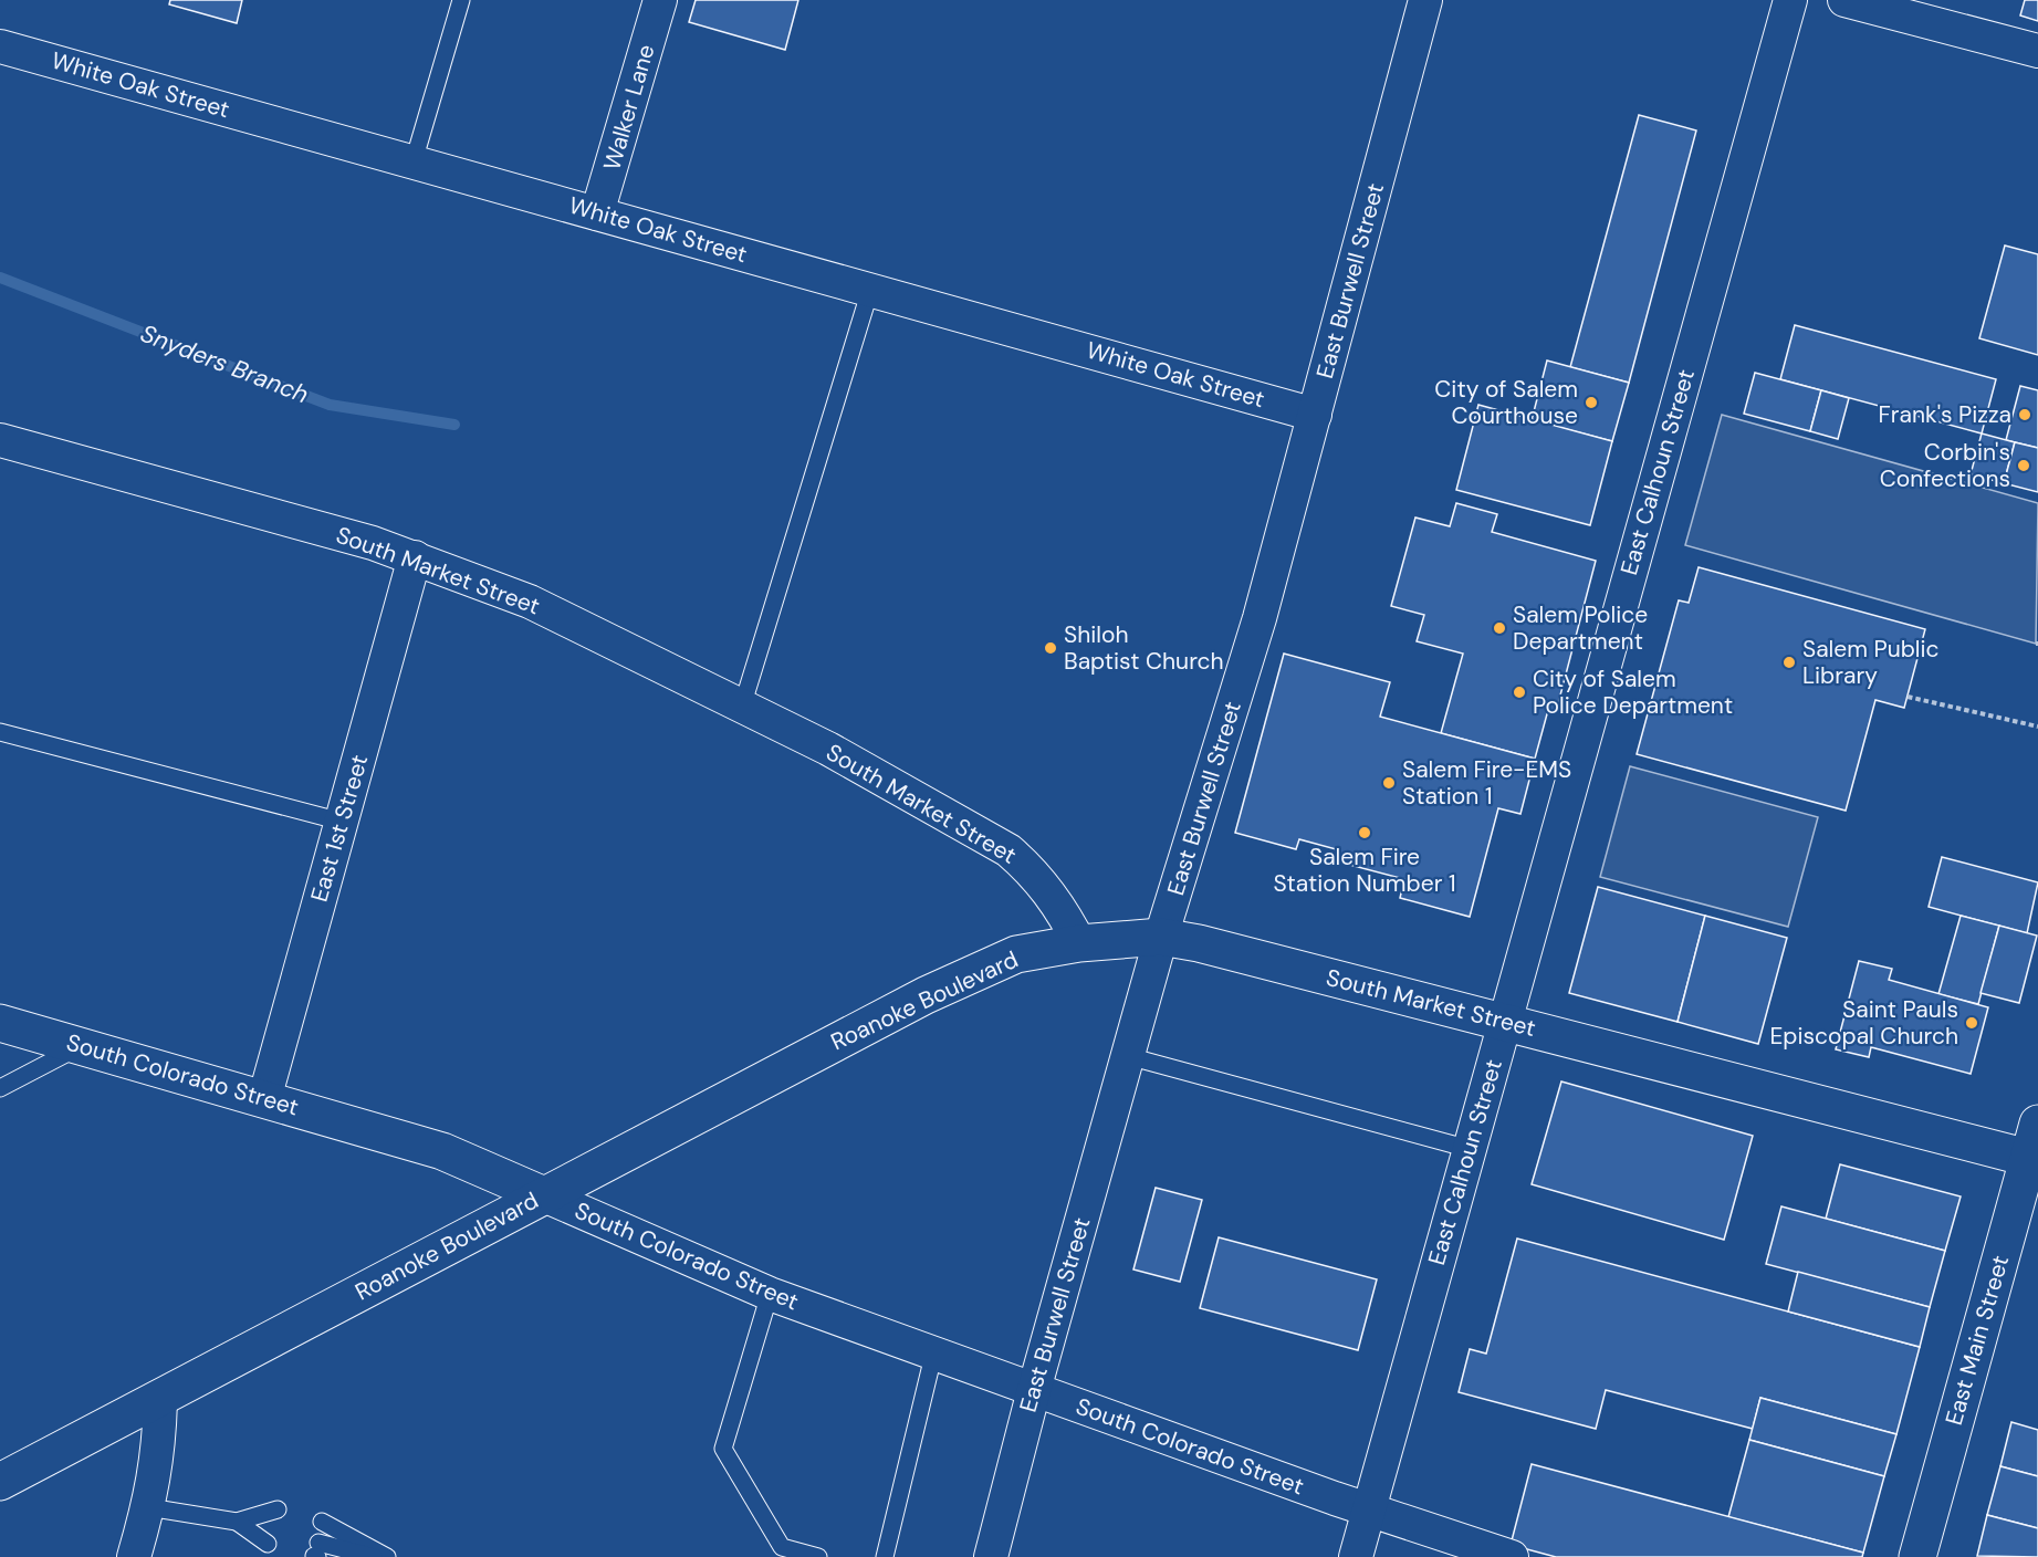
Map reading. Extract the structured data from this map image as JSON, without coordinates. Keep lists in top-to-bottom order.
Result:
{
  "streets": {
    "street": [
      "White Oak Street",
      "Walker Lane",
      "East Burwell Street",
      "East Calhoun Street",
      "South Market Street",
      "East 1st Street",
      "Roanoke Boulevard",
      "South Colorado Street",
      "East Main Street"
    ]
  },
  "crossings": [
    ["White Oak Street", "Walker Lane"],
    ["White Oak Street", "East Burwell Street"],
    ["East Burwell Street", "South Market Street"],
    ["East Burwell Street", "South Colorado Street"],
    ["East Calhoun Street", "South Market Street"],
    ["East Calhoun Street", "South Colorado Street"],
    ["South Market Street", "East 1st Street"],
    ["South Market Street", "Roanoke Boulevard"],
    ["South Market Street", "East Main Street"],
    ["East 1st Street", "South Colorado Street"],
    ["Roanoke Boulevard", "South Colorado Street"]
  ],
  "water": ["Snyders Branch"],
  "places": [
    "City of Salem Courthouse",
    "Frank's Pizza",
    "Corbin's Confections",
    "Salem Police Department",
    "Shiloh Baptist Church",
    "Salem Public Library",
    "City of Salem Police Department",
    "Salem Fire-EMS Station 1",
    "Salem Fire Station Number 1",
    "Saint Pauls Episcopal Church"
  ]
}
